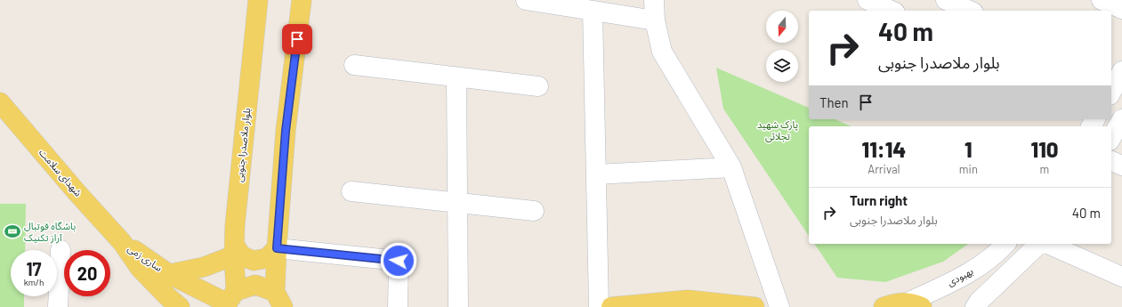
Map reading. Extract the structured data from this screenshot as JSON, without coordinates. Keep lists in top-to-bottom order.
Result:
{
  "streets": {
    "main road": ["بلوار ملاصدرا جنوبی", "شهدای سلامت", "ساری زمی"],
    "street": ["بهبودی"]
  },
  "crossings": [
    ["بلوار ملاصدرا جنوبی", "ساری زمی"],
    ["شهدای سلامت", "ساری زمی"]
  ],
  "parks": ["پارک شهید تجلائی"],
  "places": {
    "sports": ["باشگاه فوتبال آراز تکنیک"]
  },
  "north": "bottom",
  "page": {
    "turn": ["40 m", "بلوار ملاصدرا جنوبی"],
    "then": "Then",
    "eta": [
      "11:14",
      "Arrival",
      "1",
      "min",
      "110",
      "m"
    ],
    "list": [
      {
        "name": "Turn right",
        "note": "بلوار ملاصدرا جنوبی",
        "value": "40 m"
      }
    ],
    "speed": "17 km/h",
    "limit": "20"
  }
}
